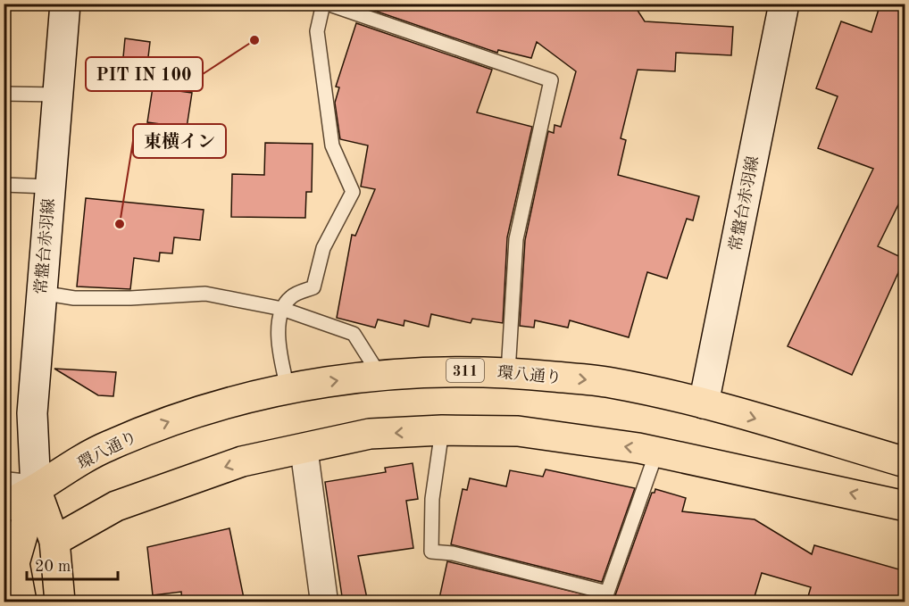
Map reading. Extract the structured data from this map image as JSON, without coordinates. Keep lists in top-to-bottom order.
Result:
{
  "streets": {
    "main road": ["常盤台赤羽線", "311", "環八通り"]
  },
  "crossings": [
    ["常盤台赤羽線", "環八通り"]
  ],
  "places": ["PIT IN 100", "東横イン"],
  "scale_bar": "20 m"
}
